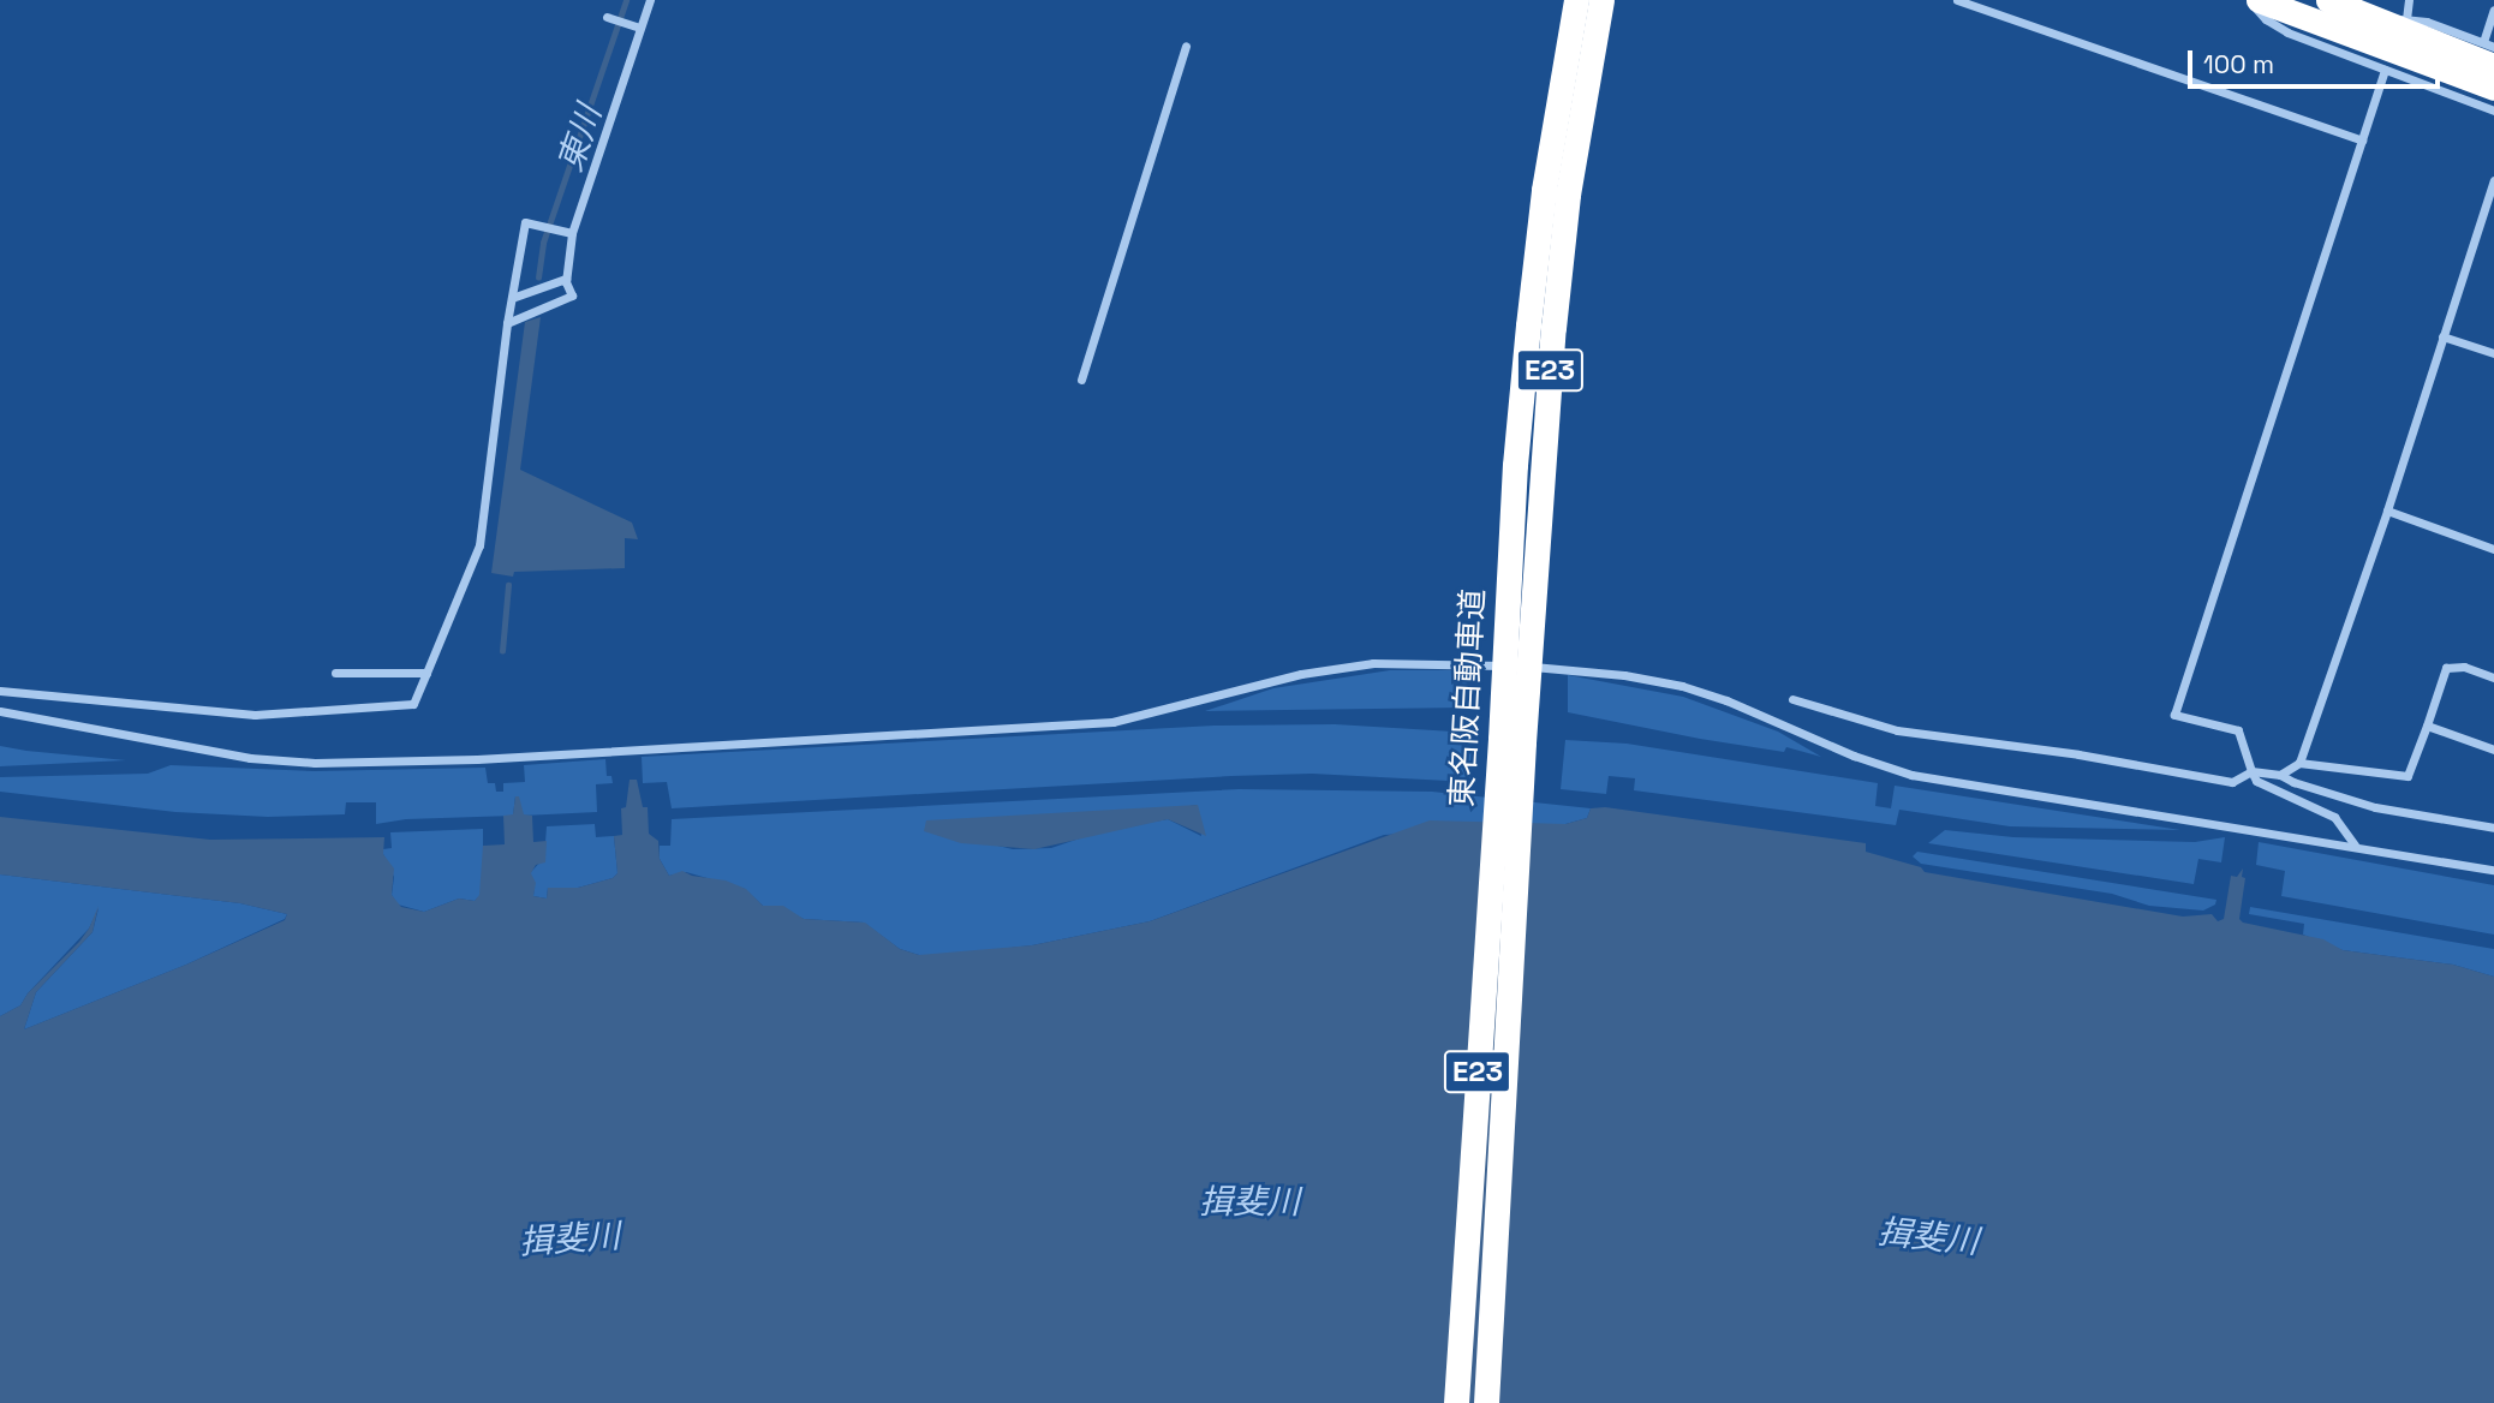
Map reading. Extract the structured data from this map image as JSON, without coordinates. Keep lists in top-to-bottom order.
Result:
{
  "streets": {
    "highway": ["E23", "東名阪自動車道"]
  },
  "water": ["東川", "揖斐川"],
  "scale_bar": "100 m"
}
